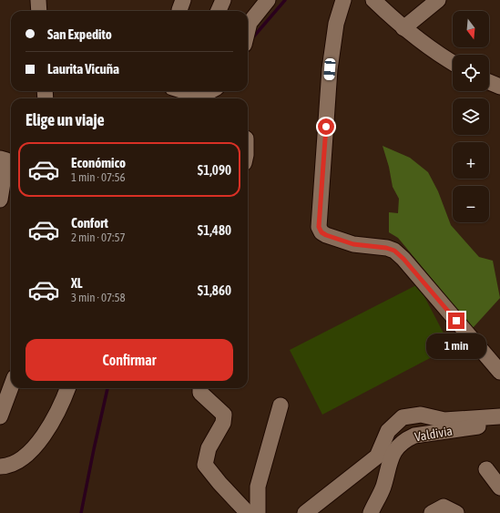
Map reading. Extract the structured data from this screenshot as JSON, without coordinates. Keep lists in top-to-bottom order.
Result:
{
  "streets": {
    "street": ["Valdivia"]
  },
  "north": "bottom",
  "page": {
    "map_buttons": ["+", "−"],
    "banner": ["San Expedito", "Laurita Vicuña"],
    "heading": "Elige un viaje",
    "list": [
      {
        "name": "Económico",
        "note": "1 min · 07:56",
        "value": "$1,090"
      },
      {
        "name": "Confort",
        "note": "2 min · 07:57",
        "value": "$1,480"
      },
      {
        "name": "XL",
        "note": "3 min · 07:58",
        "value": "$1,860"
      }
    ],
    "buttons": "Confirmar",
    "bubble": "1 min"
  }
}
